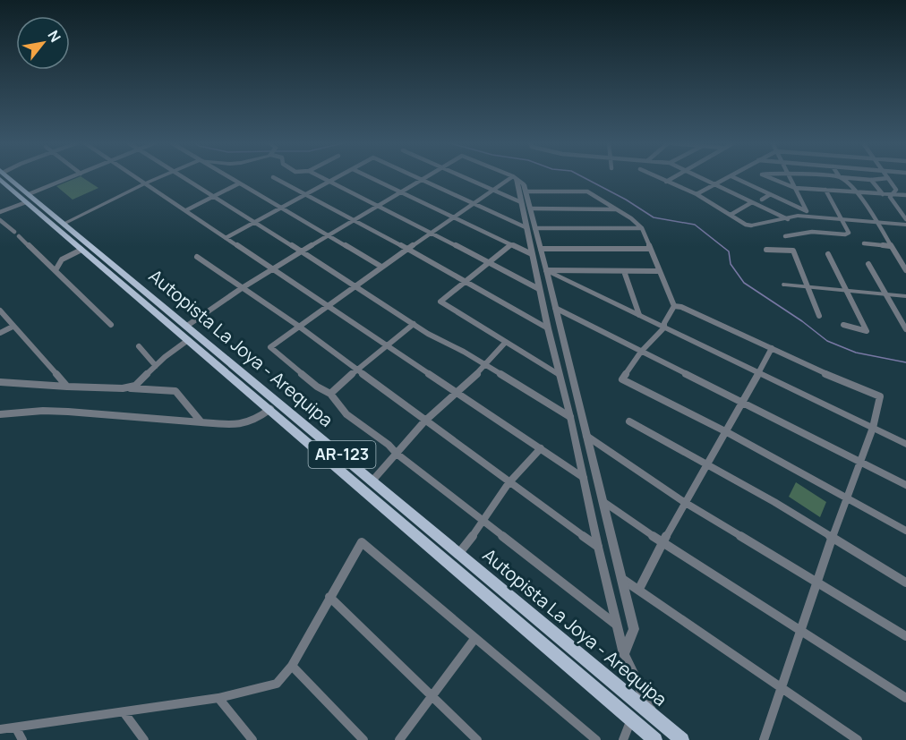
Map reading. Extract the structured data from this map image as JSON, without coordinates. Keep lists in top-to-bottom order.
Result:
{
  "streets": {
    "main road": ["Autopista La Joya - Arequipa", "AR-123"]
  },
  "north": "top right"
}
